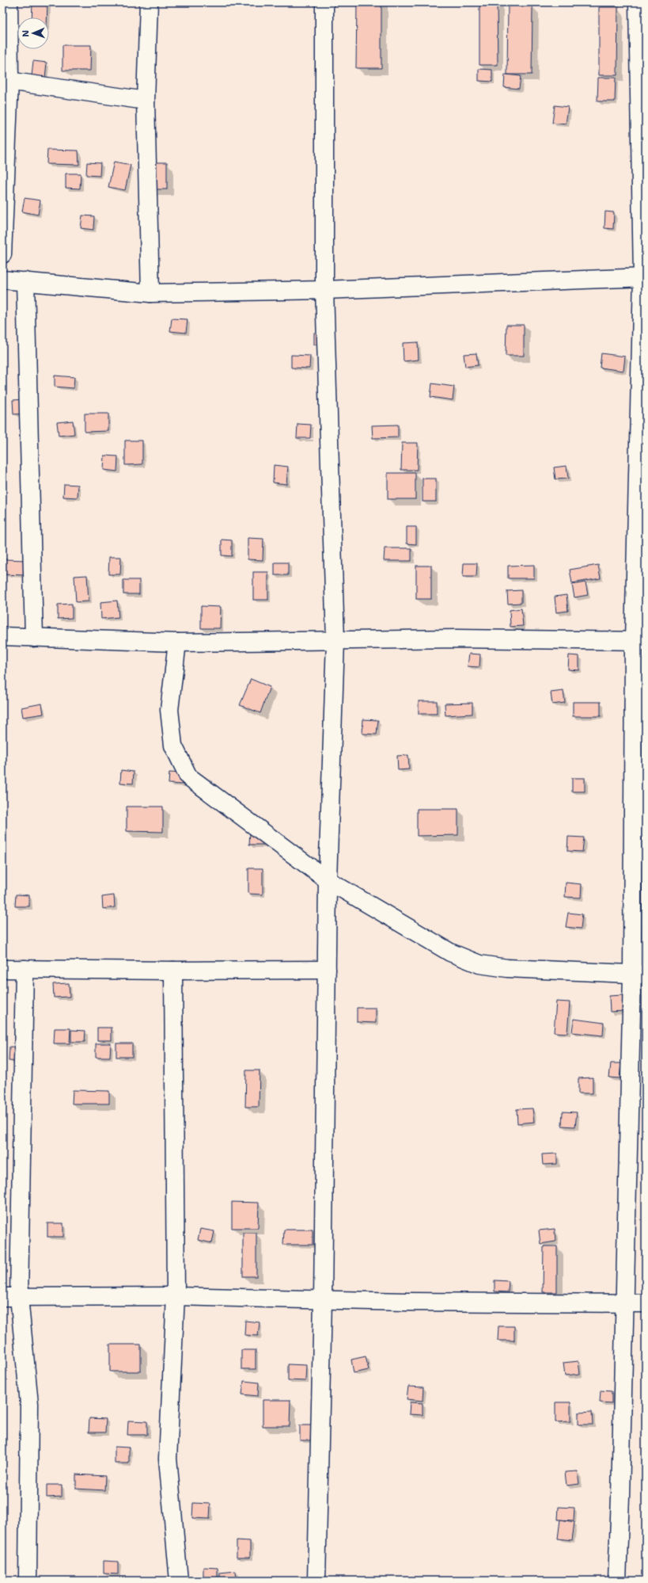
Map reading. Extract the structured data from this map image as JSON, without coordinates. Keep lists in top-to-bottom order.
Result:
{
  "north": "left"
}
